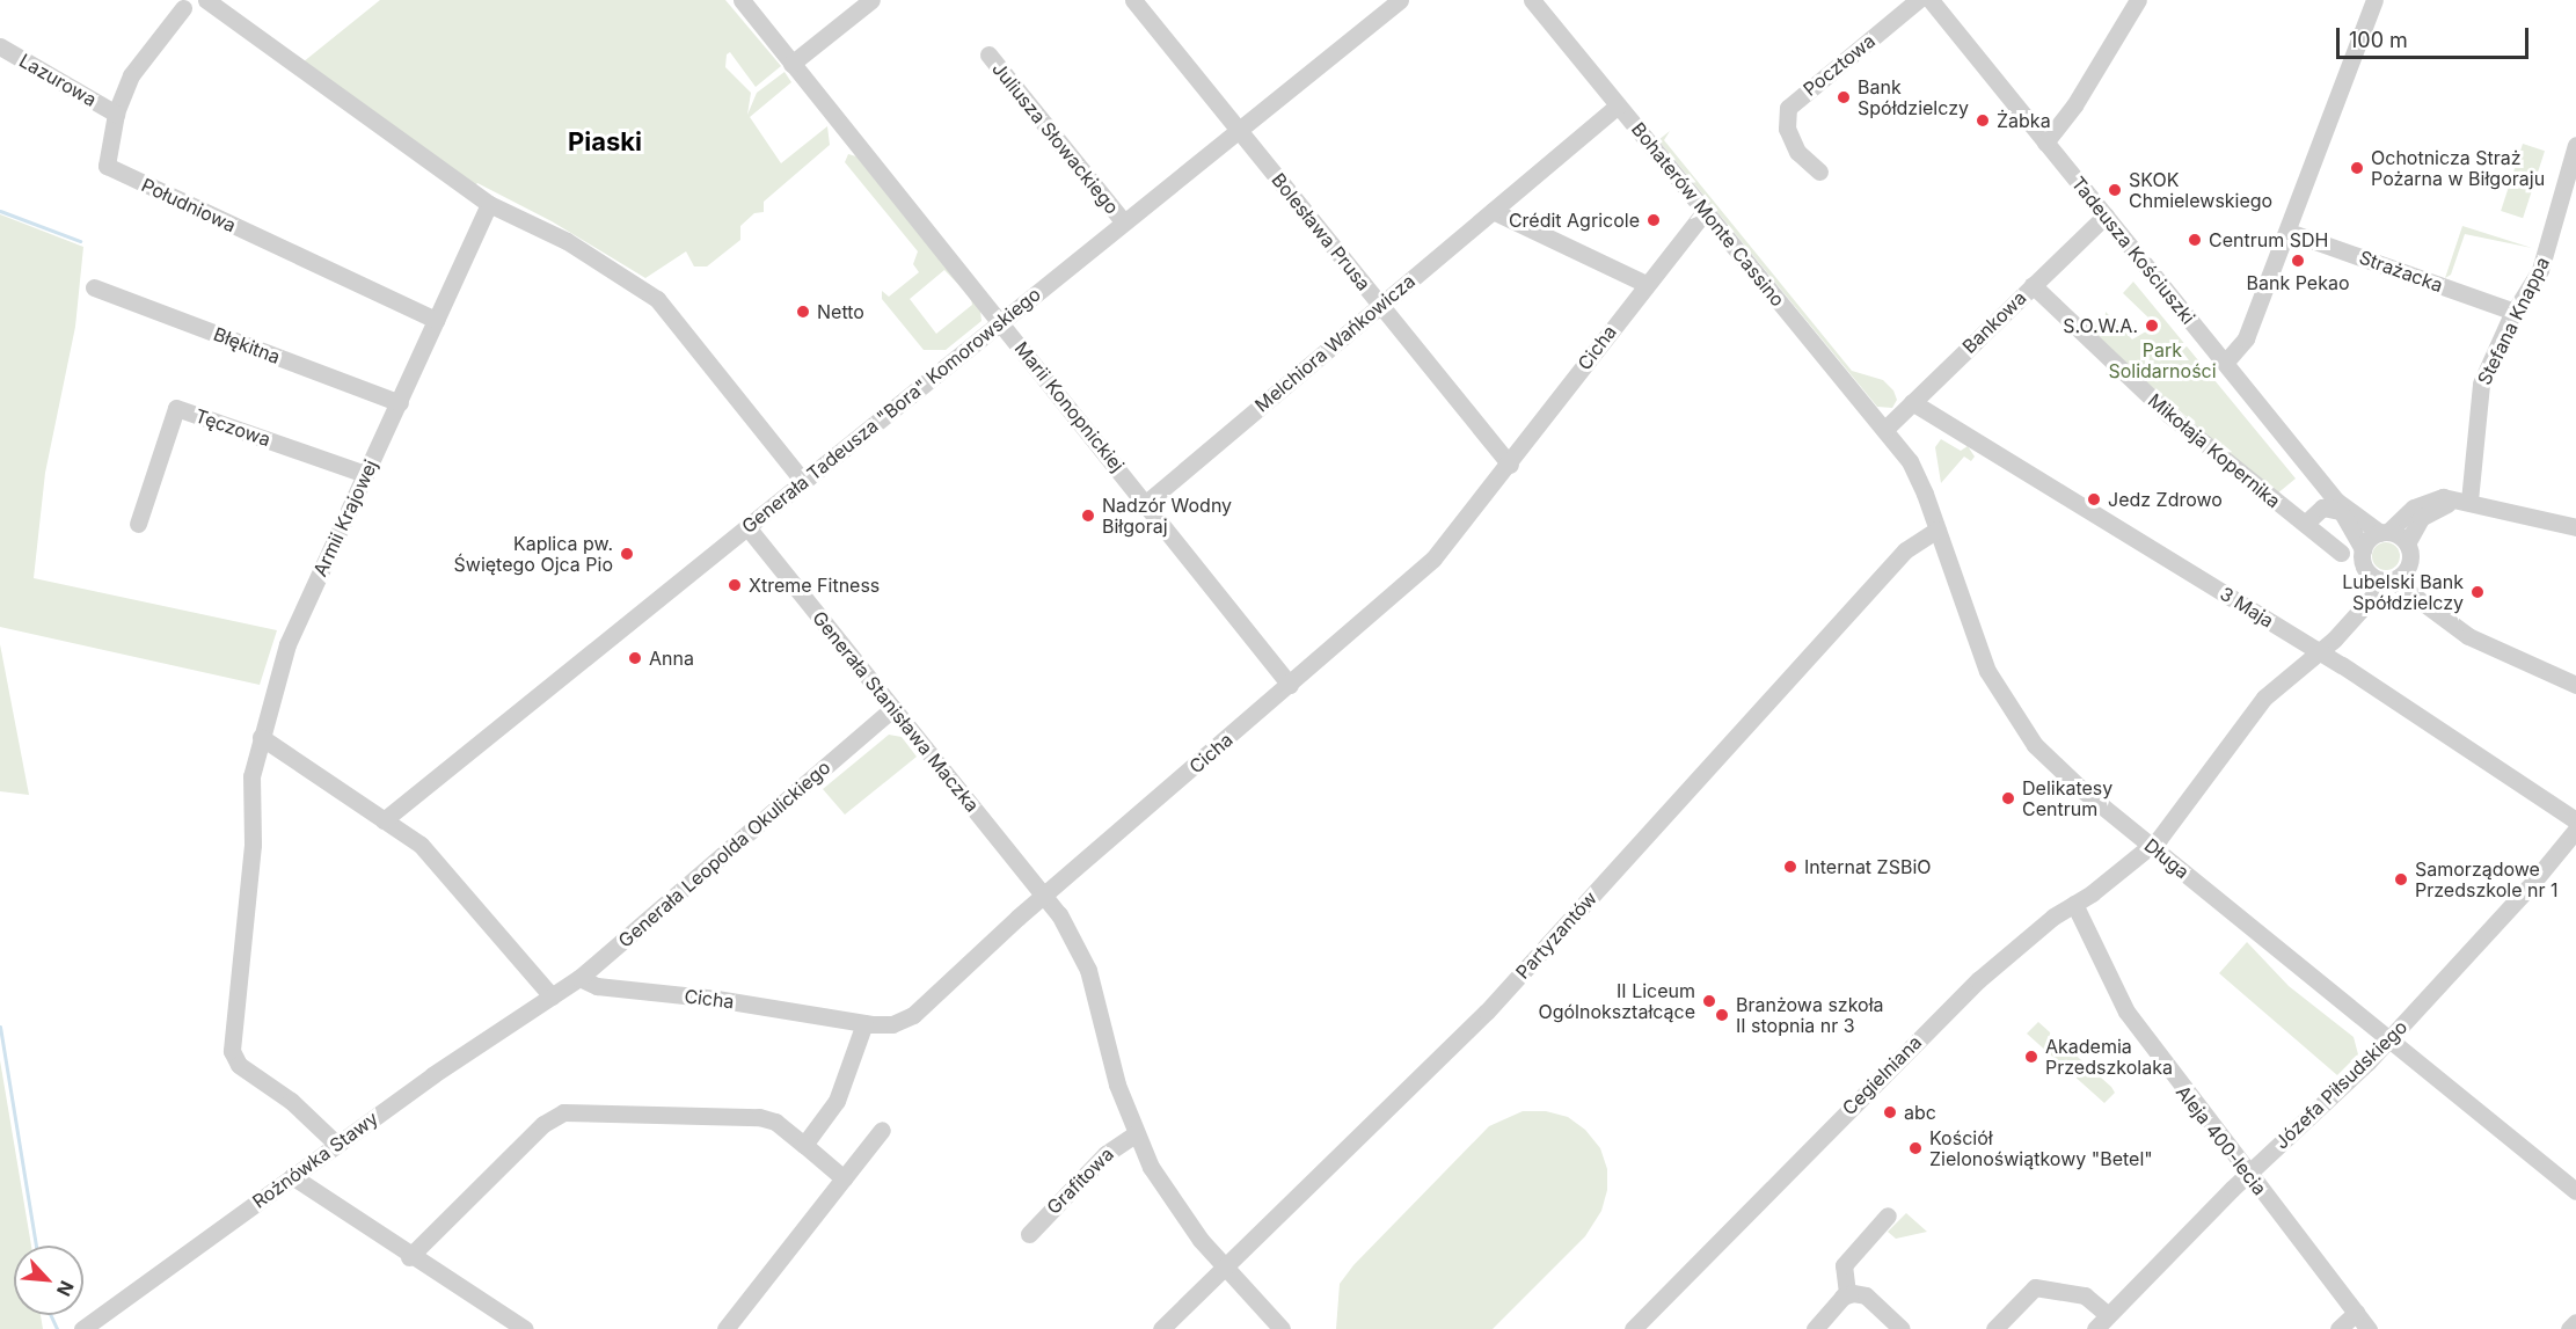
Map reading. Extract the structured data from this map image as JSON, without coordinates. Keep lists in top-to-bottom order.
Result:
{
  "streets": {
    "street": [
      "Pocztowa",
      "Lazurowa",
      "Juliusza Słowackiego",
      "Południowa",
      "Bohaterów Monte Cassino",
      "Bolesława Prusa",
      "Tadeusza Kościuszki",
      "Strażacka",
      "Stefana Knappa",
      "Bankowa",
      "Melchiora Wańkowicza",
      "Błękitna",
      "Cicha",
      "Marii Konopnickiej",
      "Generała Tadeusza \"Bora\" Komorowskiego",
      "Tęczowa",
      "Mikołaja Kopernika",
      "Armii Krajowej",
      "3 Maja",
      "Generała Stanisława Maczka",
      "Generała Leopolda Okulickiego",
      "Długa",
      "Partyzantów",
      "Cegielniana",
      "Józefa Piłsudskiego",
      "Aleja 400-lecia",
      "Rożnówka Stawy",
      "Grafitowa"
    ]
  },
  "crossings": [
    ["Lazurowa", "Południowa"],
    ["Juliusza Słowackiego", "Generała Tadeusza \"Bora\" Komorowskiego"],
    ["Południowa", "Armii Krajowej"],
    ["Bohaterów Monte Cassino", "Bankowa"],
    ["Bohaterów Monte Cassino", "Melchiora Wańkowicza"],
    ["Bohaterów Monte Cassino", "Cicha"],
    ["Bohaterów Monte Cassino", "Długa"],
    ["Bolesława Prusa", "Melchiora Wańkowicza"],
    ["Bolesława Prusa", "Cicha"],
    ["Bolesława Prusa", "Generała Tadeusza \"Bora\" Komorowskiego"],
    ["Tadeusza Kościuszki", "Bankowa"],
    ["Tadeusza Kościuszki", "Cegielniana"],
    ["Strażacka", "Stefana Knappa"],
    ["Bankowa", "Mikołaja Kopernika"],
    ["Bankowa", "3 Maja"],
    ["Bankowa", "Długa"],
    ["Melchiora Wańkowicza", "Marii Konopnickiej"],
    ["Błękitna", "Armii Krajowej"],
    ["Cicha", "Marii Konopnickiej"],
    ["Cicha", "Generała Stanisława Maczka"],
    ["Cicha", "Generała Leopolda Okulickiego"],
    ["Marii Konopnickiej", "Generała Tadeusza \"Bora\" Komorowskiego"],
    ["Generała Tadeusza \"Bora\" Komorowskiego", "Generała Stanisława Maczka"],
    ["Tęczowa", "Armii Krajowej"],
    ["Armii Krajowej", "Rożnówka Stawy"],
    ["3 Maja", "Cegielniana"],
    ["Generała Stanisława Maczka", "Generała Leopolda Okulickiego"],
    ["Generała Stanisława Maczka", "Partyzantów"],
    ["Generała Stanisława Maczka", "Grafitowa"],
    ["Generała Leopolda Okulickiego", "Rożnówka Stawy"],
    ["Długa", "Partyzantów"],
    ["Długa", "Cegielniana"],
    ["Długa", "Józefa Piłsudskiego"],
    ["Cegielniana", "Aleja 400-lecia"],
    ["Józefa Piłsudskiego", "Aleja 400-lecia"]
  ],
  "districts": ["Piaski"],
  "parks": ["Park Solidarności"],
  "places": [
    "Bank Spółdzielczy",
    "Żabka",
    "Ochotnicza Straż Pożarna w Biłgoraju",
    "SKOK Chmielewskiego",
    "Crédit Agricole",
    "Centrum SDH",
    "Bank Pekao",
    "Netto",
    "S.O.W.A.",
    "Jedz Zdrowo",
    "Nadzór Wodny Biłgoraj",
    "Kaplica pw. Świętego Ojca Pio",
    "Xtreme Fitness",
    "Lubelski Bank Spółdzielczy",
    "Anna",
    "Delikatesy Centrum",
    "Internat ZSBiO",
    "Samorządowe Przedszkole nr 1",
    "II Liceum Ogólnokształcące",
    "Branżowa szkoła II stopnia nr 3",
    "Akademia Przedszkolaka",
    "abc",
    "Kościół Zielonoświątkowy \"Betel\""
  ],
  "scale_bar": "100 m",
  "north": "bottom right"
}
